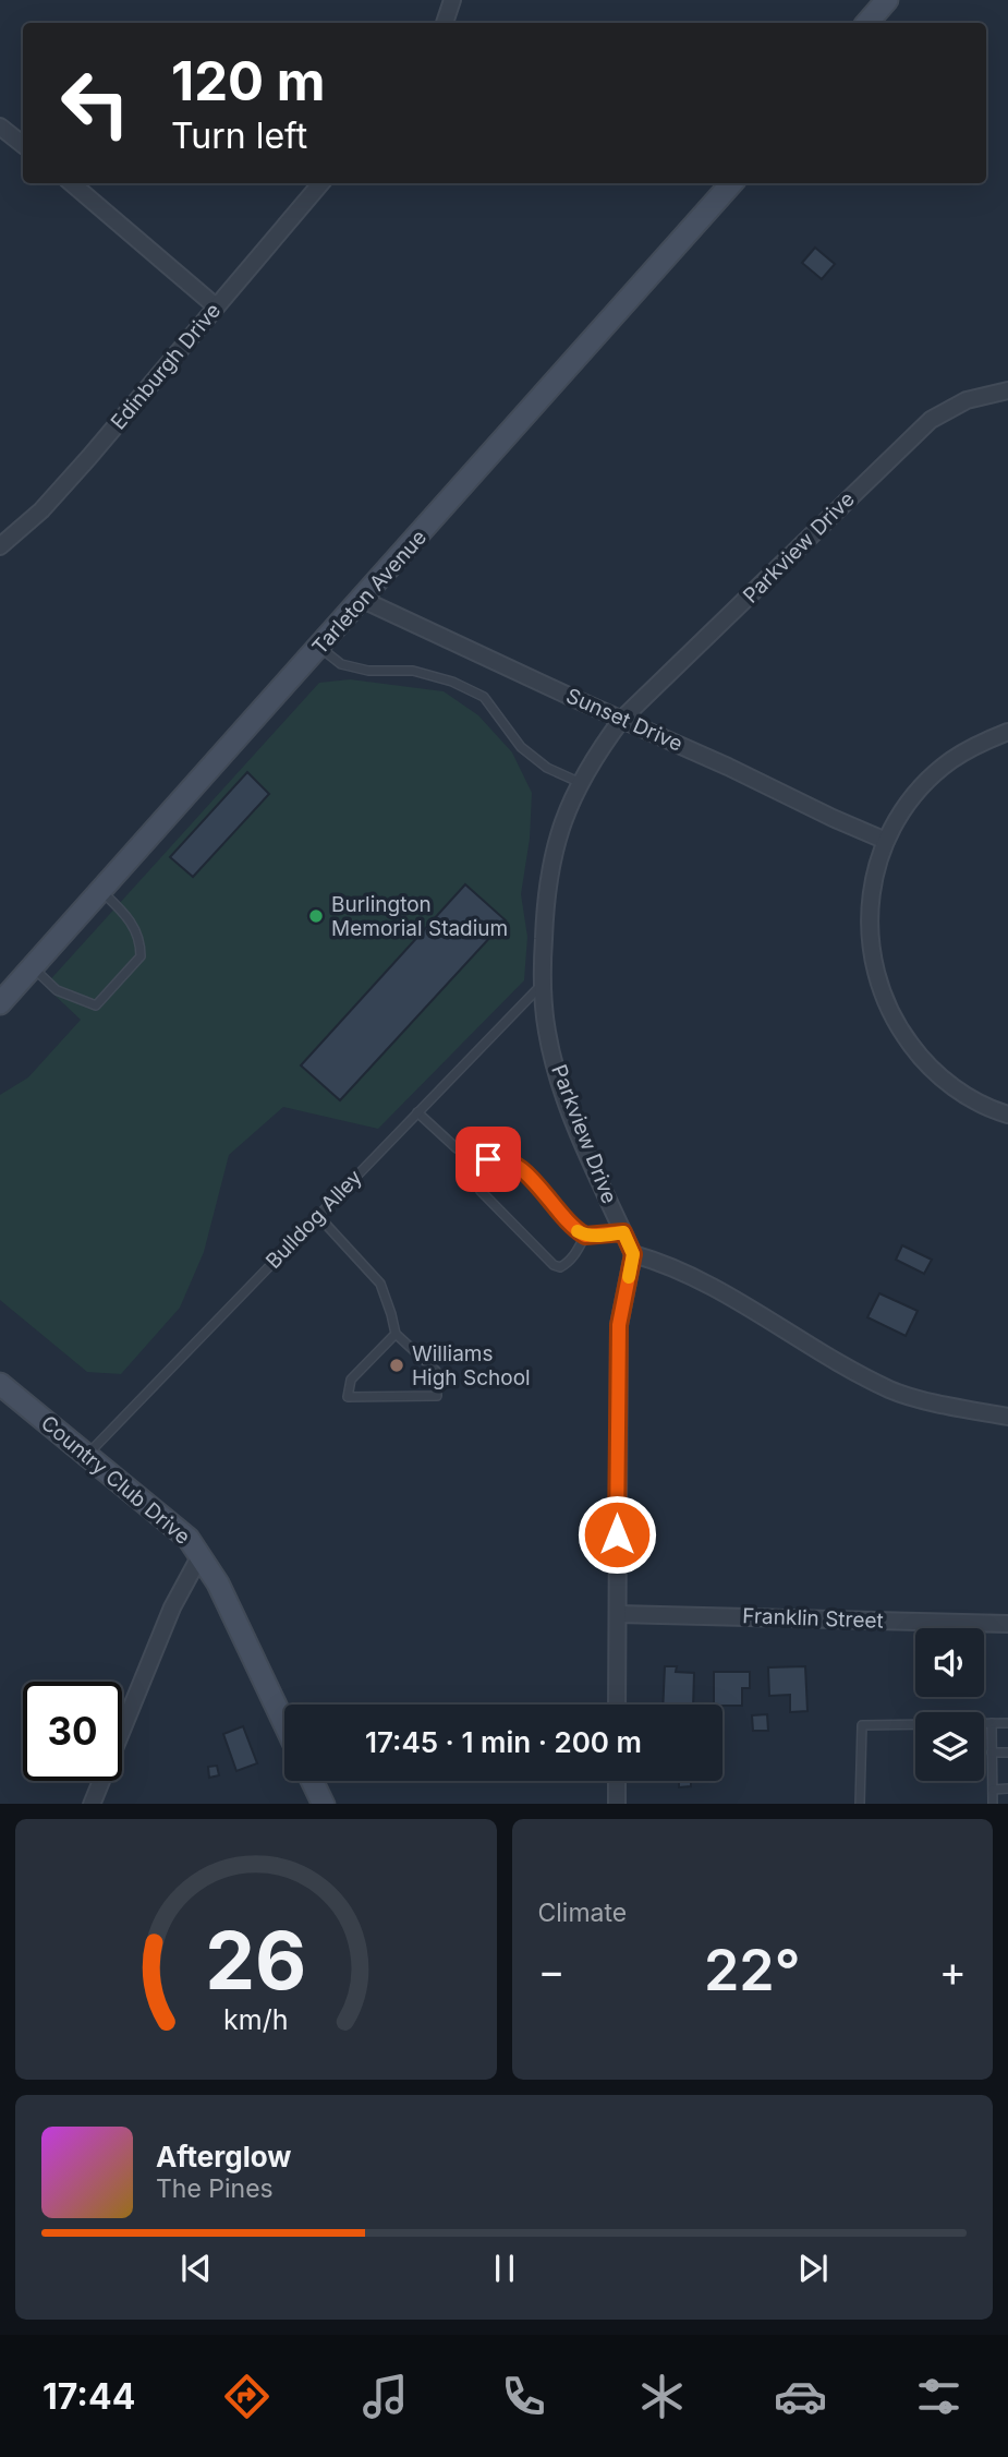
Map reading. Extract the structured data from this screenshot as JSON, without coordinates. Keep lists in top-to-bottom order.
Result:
{
  "streets": {
    "street": [
      "Edinburgh Drive",
      "Parkview Drive",
      "Tarleton Avenue",
      "Sunset Drive",
      "Country Club Drive",
      "Franklin Street"
    ],
    "lane": ["Bulldog Alley"]
  },
  "crossings": [
    ["Parkview Drive", "Sunset Drive"],
    ["Parkview Drive", "Bulldog Alley"],
    ["Tarleton Avenue", "Sunset Drive"],
    ["Bulldog Alley", "Country Club Drive"]
  ],
  "places": ["Burlington Memorial Stadium", "Williams High School"],
  "page": {
    "turn": ["120 m", "Turn left"],
    "limit": "30",
    "trip": "17:45 · 1 min · 200 m",
    "tile": "Climate",
    "heat": ["−", "22°", "+"],
    "song": ["Afterglow", "The Pines"],
    "tabs": "17:44",
    "gauge": ["26", "km/h"]
  }
}
